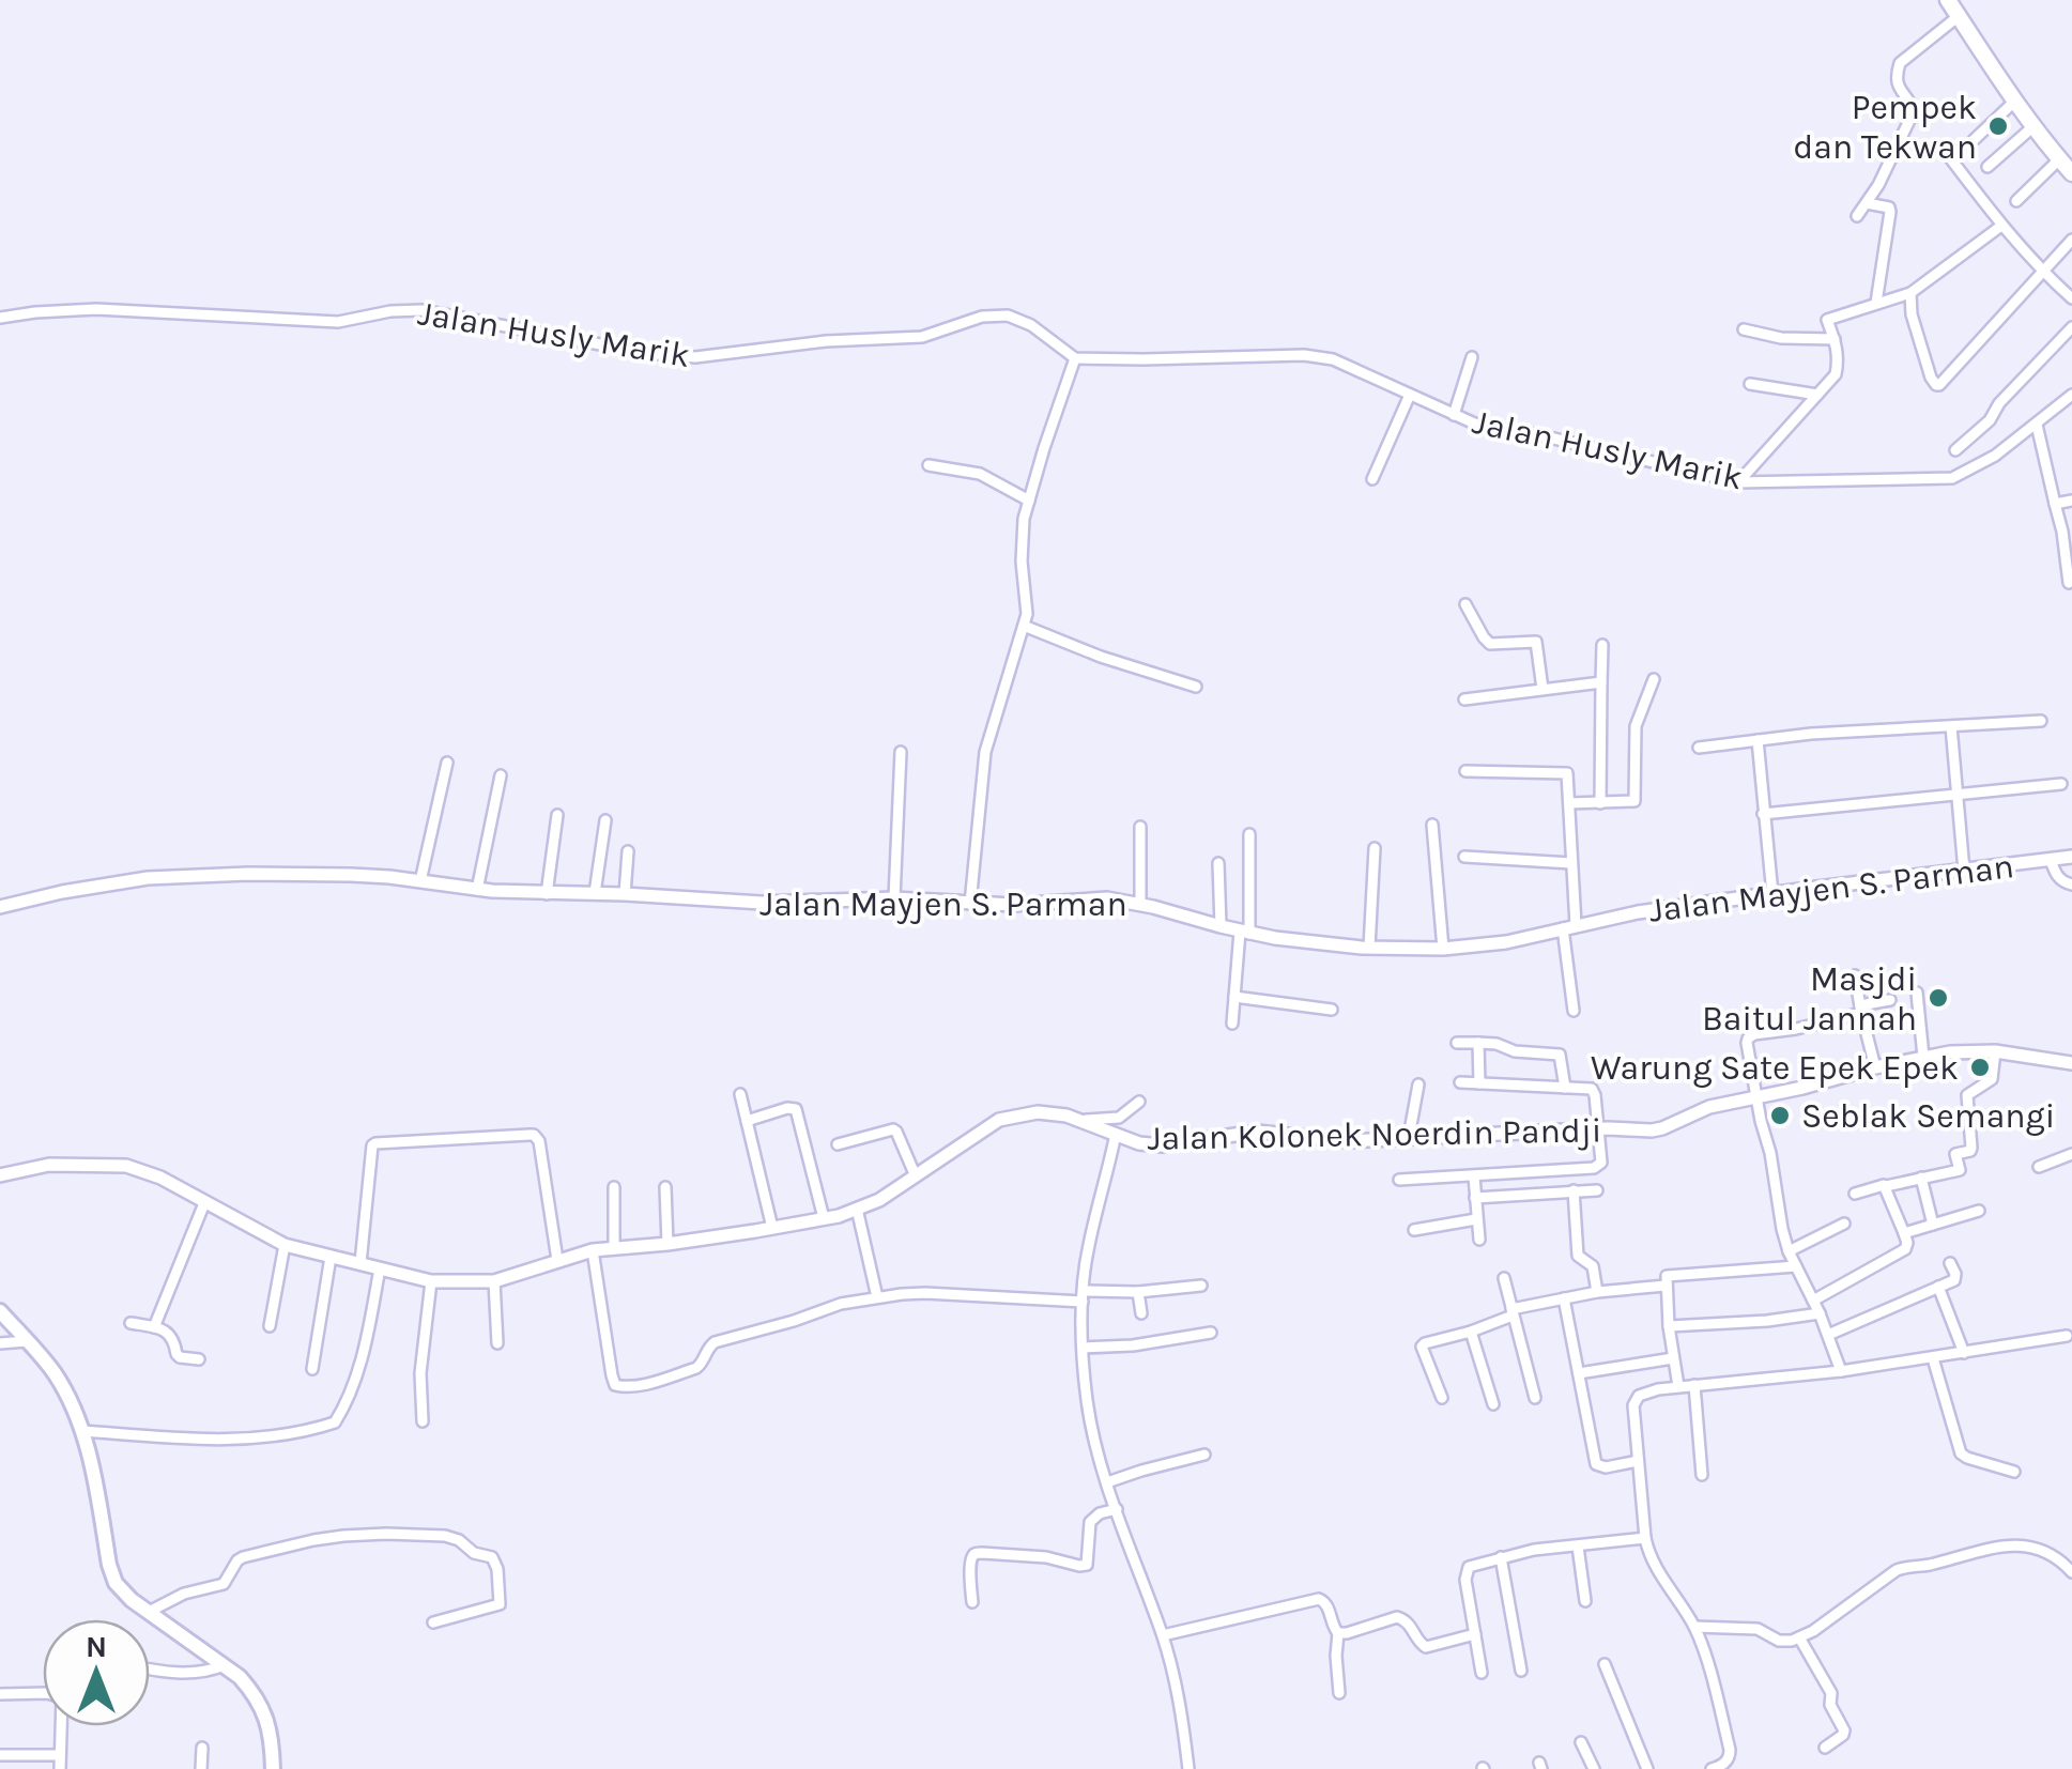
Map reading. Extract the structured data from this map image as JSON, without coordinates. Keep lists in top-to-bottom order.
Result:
{
  "streets": {
    "street": ["Jalan Husly Marik", "Jalan Mayjen S. Parman", "Jalan Kolonek Noerdin Pandji"]
  },
  "places": [
    "Pempek dan Tekwan",
    "Masjdi Baitul Jannah",
    "Warung Sate Epek Epek",
    "Seblak Semangi"
  ],
  "north": "top"
}
